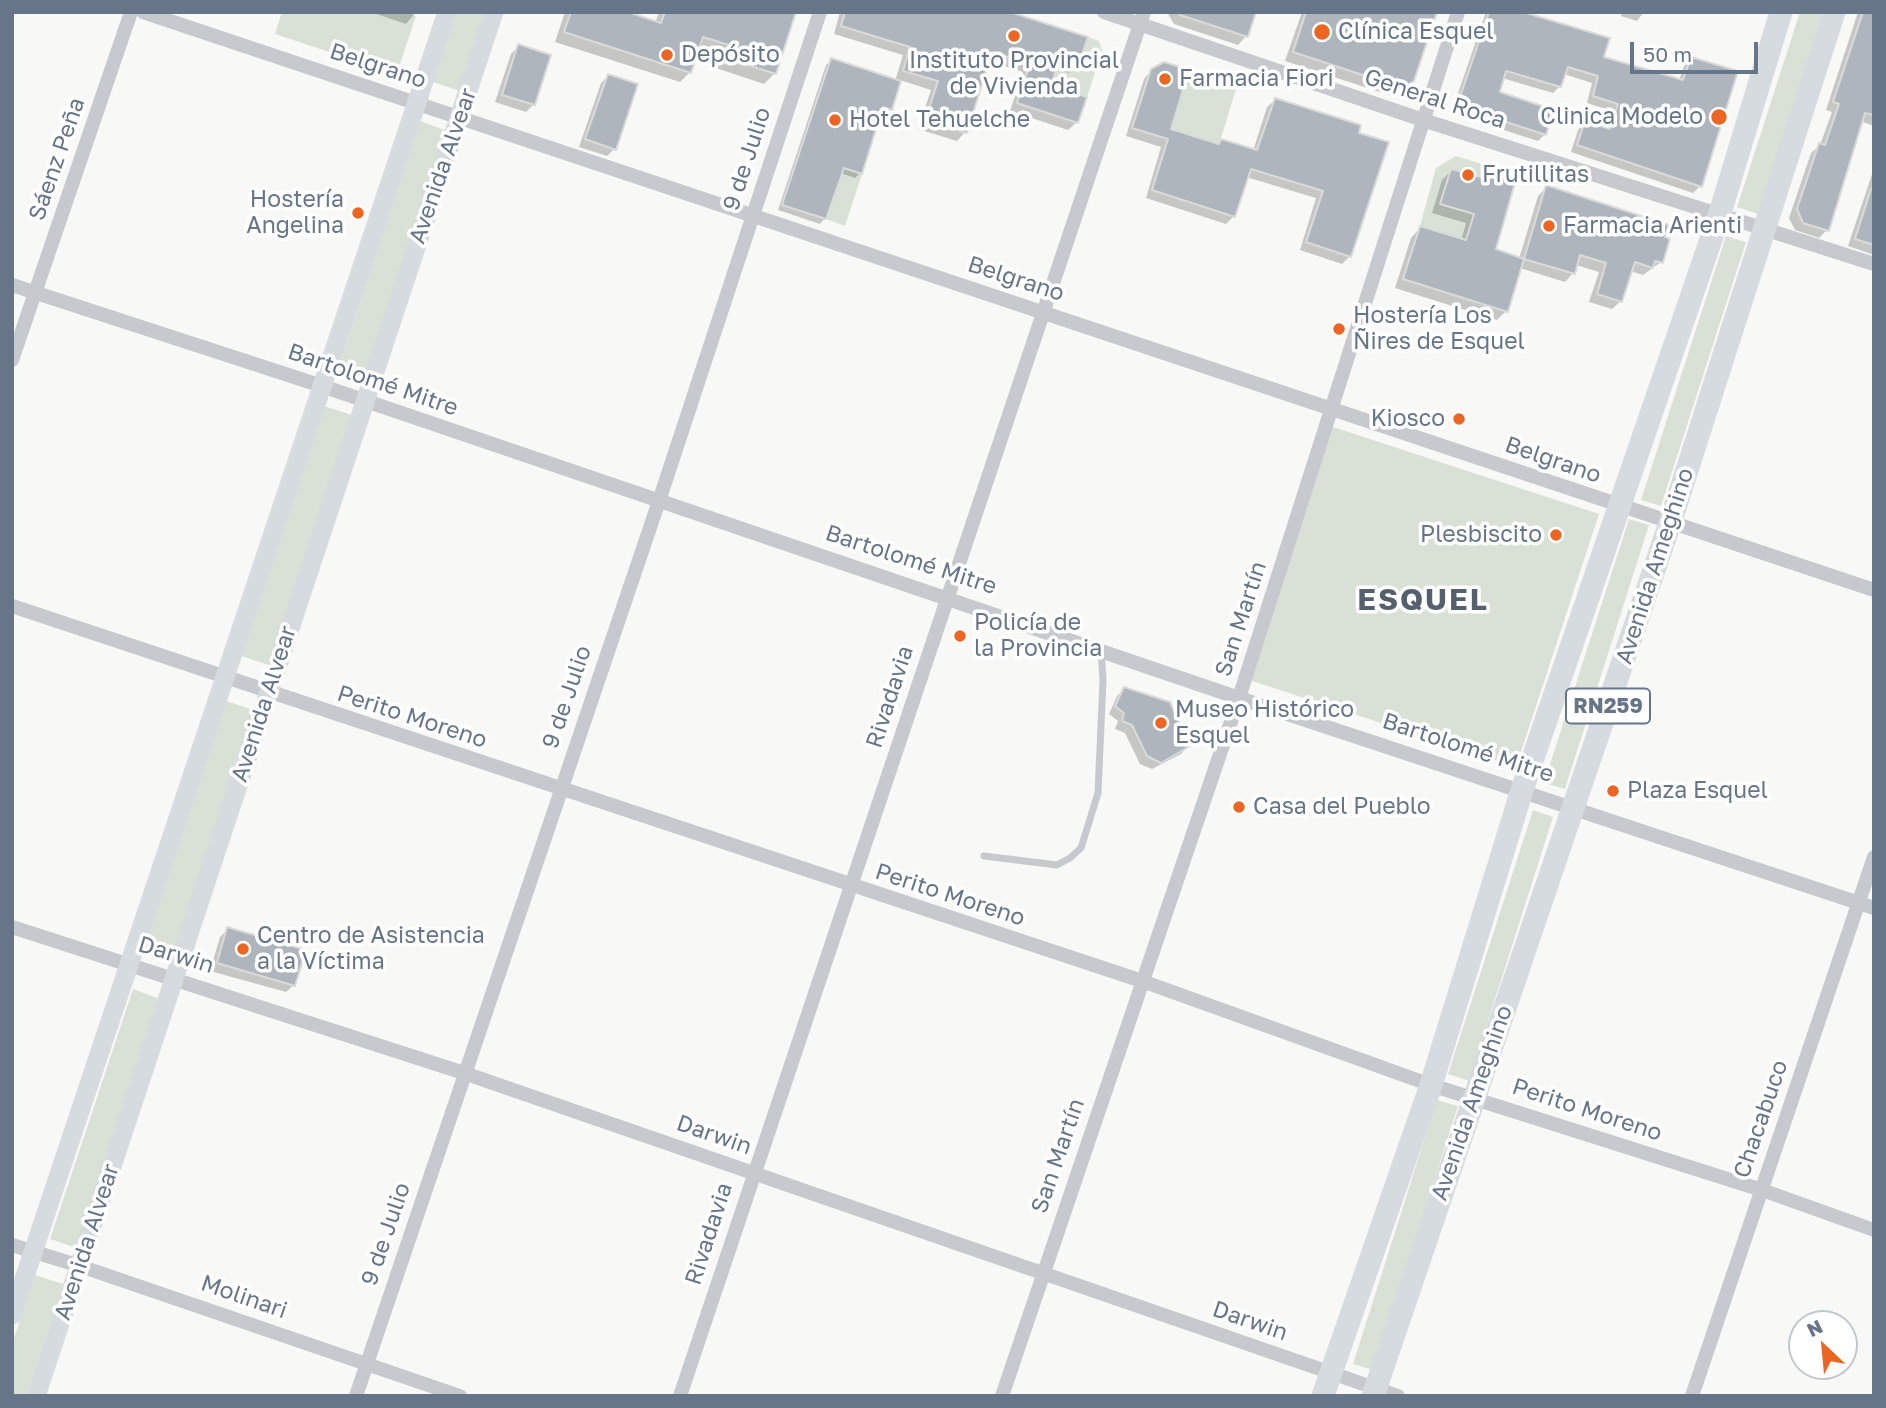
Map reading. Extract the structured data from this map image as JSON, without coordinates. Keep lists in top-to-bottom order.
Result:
{
  "streets": {
    "highway": ["Avenida Ameghino", "RN259"],
    "main road": ["Avenida Alvear"],
    "street": [
      "Belgrano",
      "General Roca",
      "Sáenz Peña",
      "9 de Julio",
      "Bartolomé Mitre",
      "San Martín",
      "Rivadavia",
      "Perito Moreno",
      "Darwin",
      "Chacabuco",
      "Molinari"
    ]
  },
  "crossings": [
    ["Belgrano", "9 de Julio"],
    ["Belgrano", "Avenida Alvear"],
    ["Belgrano", "Avenida Ameghino"],
    ["Belgrano", "San Martín"],
    ["Belgrano", "Rivadavia"],
    ["General Roca", "Avenida Ameghino"],
    ["General Roca", "San Martín"],
    ["General Roca", "Rivadavia"],
    ["Sáenz Peña", "Bartolomé Mitre"],
    ["9 de Julio", "Bartolomé Mitre"],
    ["9 de Julio", "Perito Moreno"],
    ["9 de Julio", "Darwin"],
    ["9 de Julio", "Molinari"],
    ["Avenida Alvear", "Bartolomé Mitre"],
    ["Avenida Alvear", "Perito Moreno"],
    ["Avenida Alvear", "Darwin"],
    ["Avenida Alvear", "Molinari"],
    ["Bartolomé Mitre", "Avenida Ameghino"],
    ["Bartolomé Mitre", "San Martín"],
    ["Bartolomé Mitre", "Rivadavia"],
    ["Bartolomé Mitre", "Chacabuco"],
    ["Avenida Ameghino", "Perito Moreno"],
    ["Avenida Ameghino", "Darwin"],
    ["San Martín", "Perito Moreno"],
    ["San Martín", "Darwin"],
    ["Rivadavia", "Perito Moreno"],
    ["Rivadavia", "Darwin"],
    ["Perito Moreno", "Chacabuco"]
  ],
  "districts": ["ESQUEL"],
  "places": [
    "Clínica Esquel",
    "Instituto Provincial de Vivienda",
    "Depósito",
    "Farmacia Fiori",
    "Clinica Modelo",
    "Hotel Tehuelche",
    "Frutillitas",
    "Hostería Angelina",
    "Farmacia Arienti",
    "Hostería Los Ñires de Esquel",
    "Kiosco",
    "Plesbiscito",
    "Policía de la Provincia",
    "Museo Histórico Esquel",
    "Plaza Esquel",
    "Casa del Pueblo",
    "Centro de Asistencia a la Víctima"
  ],
  "scale_bar": "50 m",
  "north": "top left"
}
